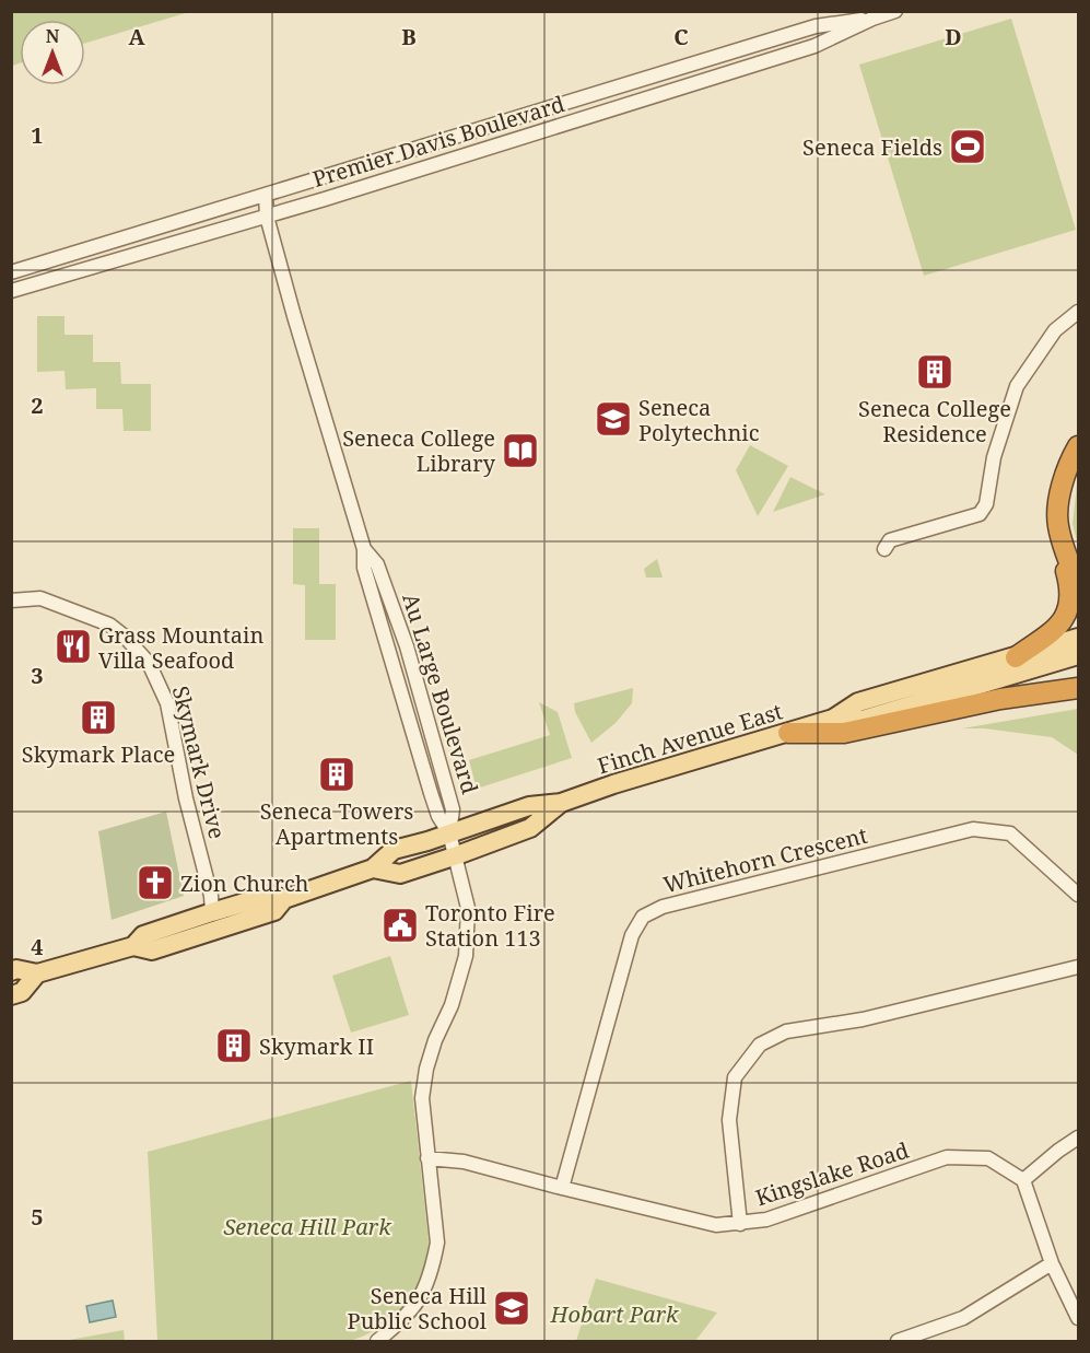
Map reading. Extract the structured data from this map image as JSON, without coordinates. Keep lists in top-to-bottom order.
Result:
{
  "streets": {
    "main road": ["Finch Avenue East"],
    "street": [
      "Premier Davis Boulevard",
      "Au Large Boulevard",
      "Skymark Drive",
      "Whitehorn Crescent",
      "Kingslake Road"
    ]
  },
  "crossings": [
    ["Premier Davis Boulevard", "Au Large Boulevard"],
    ["Au Large Boulevard", "Finch Avenue East"],
    ["Finch Avenue East", "Skymark Drive"],
    ["Whitehorn Crescent", "Kingslake Road"]
  ],
  "parks": ["Seneca Hill Park", "Hobart Park"],
  "places": {
    "sports": ["Seneca Fields"],
    "building": [
      "Seneca College Residence",
      "Skymark Place",
      "Seneca Towers Apartments",
      "Skymark II"
    ],
    "school or university": ["Seneca Polytechnic", "Seneca Hill Public School"],
    "library": ["Seneca College Library"],
    "restaurant": ["Grass Mountain Villa Seafood"],
    "church": ["Zion Church"],
    "public building": ["Toronto Fire Station 113"]
  },
  "north": "top",
  "grid": {
    "columns": [
      "A",
      "B",
      "C",
      "D"
    ],
    "rows": [
      "1",
      "2",
      "3",
      "4",
      "5"
    ]
  }
}
